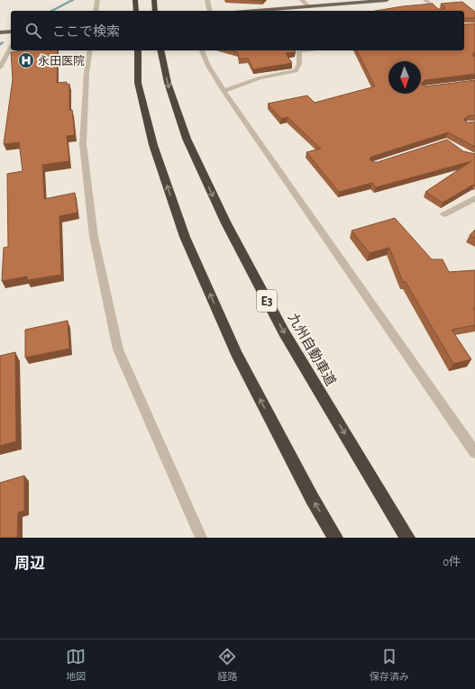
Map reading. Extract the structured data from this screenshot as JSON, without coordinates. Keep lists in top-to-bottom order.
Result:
{
  "streets": {
    "highway": ["E3", "九州自動車道"]
  },
  "places": {
    "hospital": ["永田医院"]
  },
  "north": "bottom",
  "page": {
    "search": "ここで検索",
    "heading": ["周辺", "0件"],
    "nav": ["地図", "経路", "保存済み"]
  }
}
